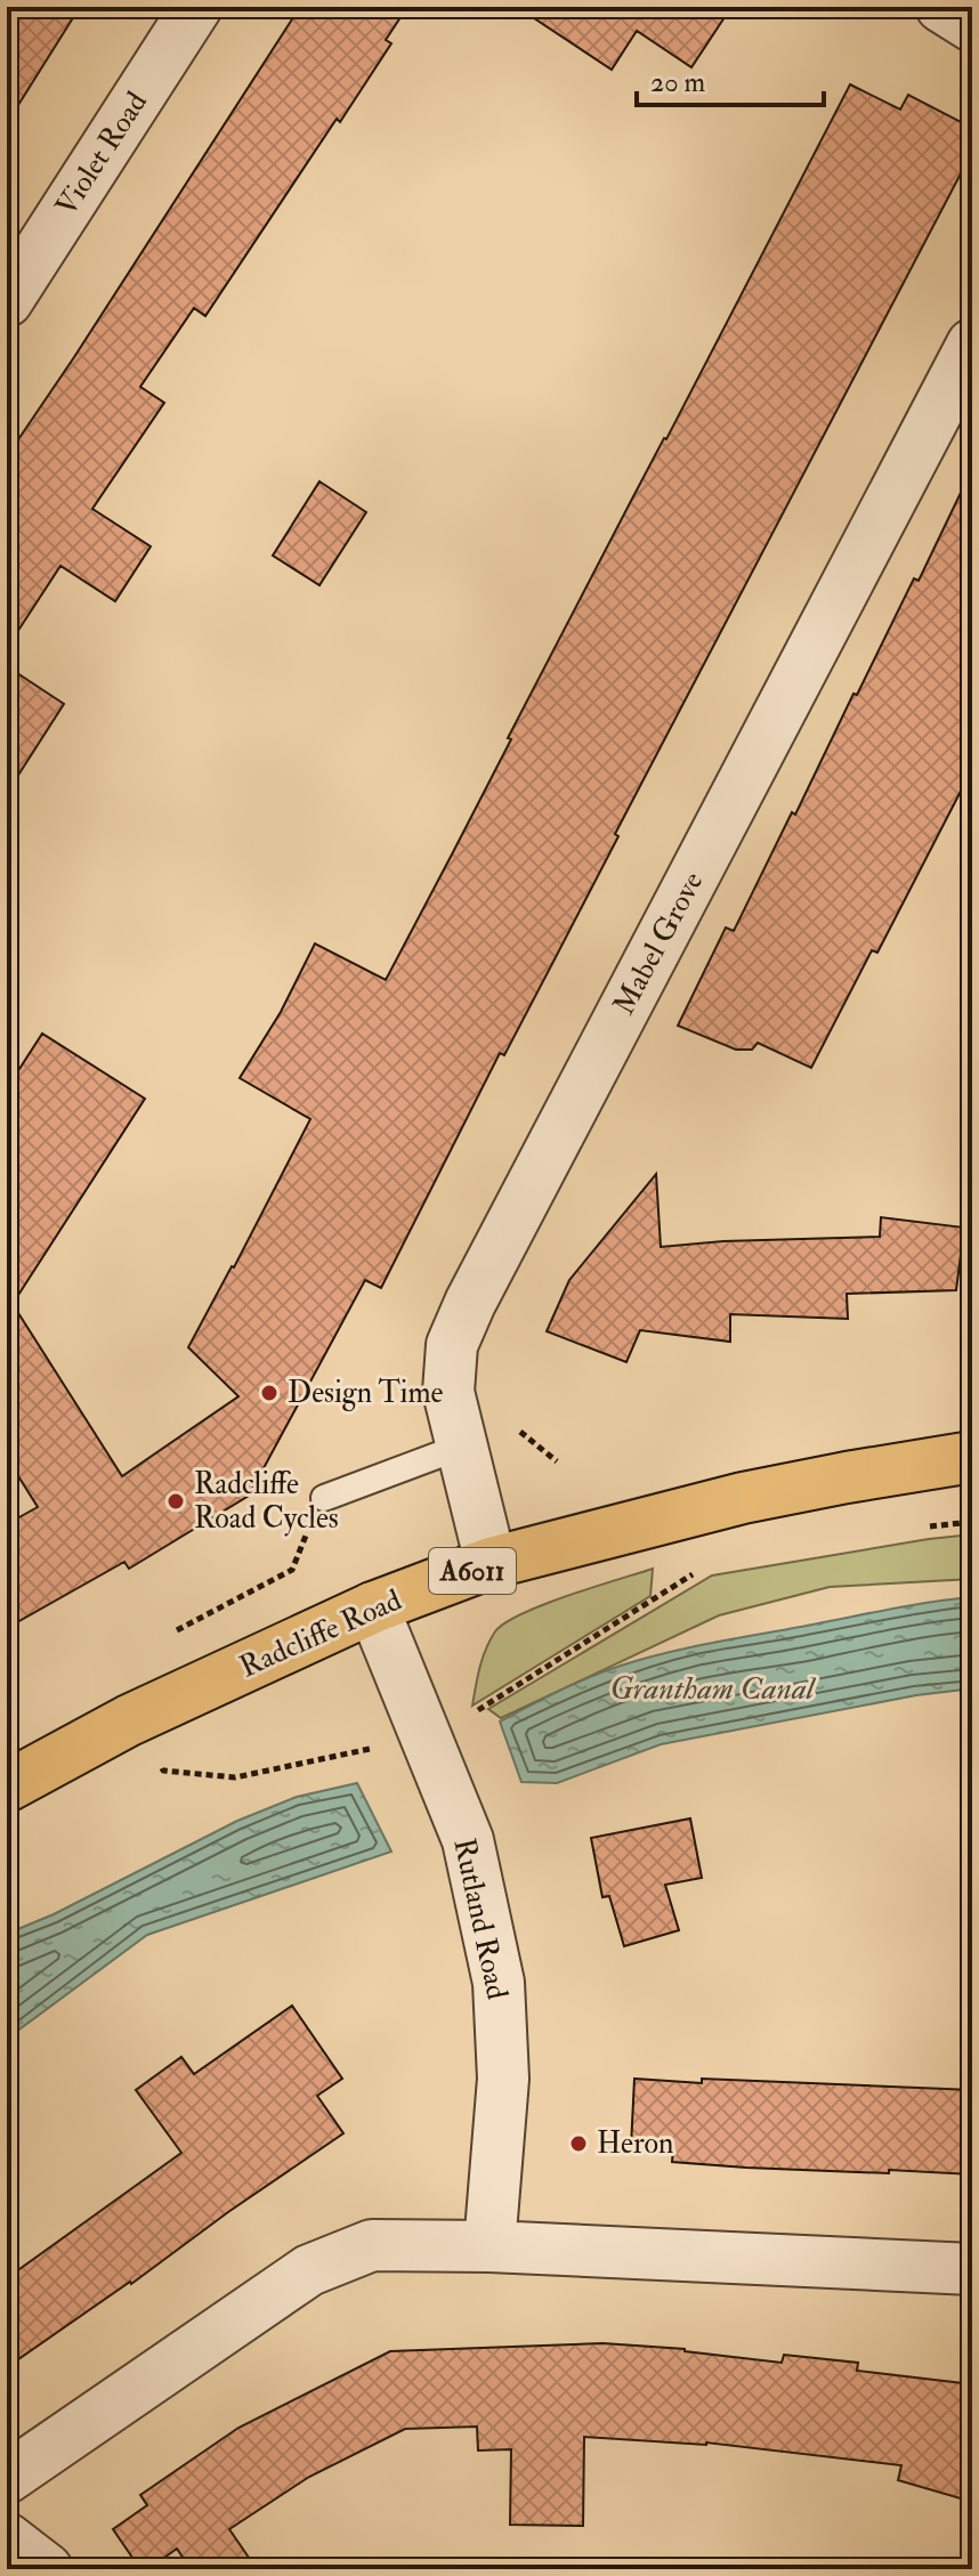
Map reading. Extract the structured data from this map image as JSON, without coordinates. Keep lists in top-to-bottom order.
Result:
{
  "streets": {
    "highway": ["A6011", "Radcliffe Road"],
    "street": ["Violet Road", "Mabel Grove", "Rutland Road"]
  },
  "crossings": [
    ["Mabel Grove", "Radcliffe Road"],
    ["Radcliffe Road", "Rutland Road"]
  ],
  "water": ["Grantham Canal"],
  "places": ["Design Time", "Radcliffe Road Cycles", "Heron"],
  "scale_bar": "20 m"
}
